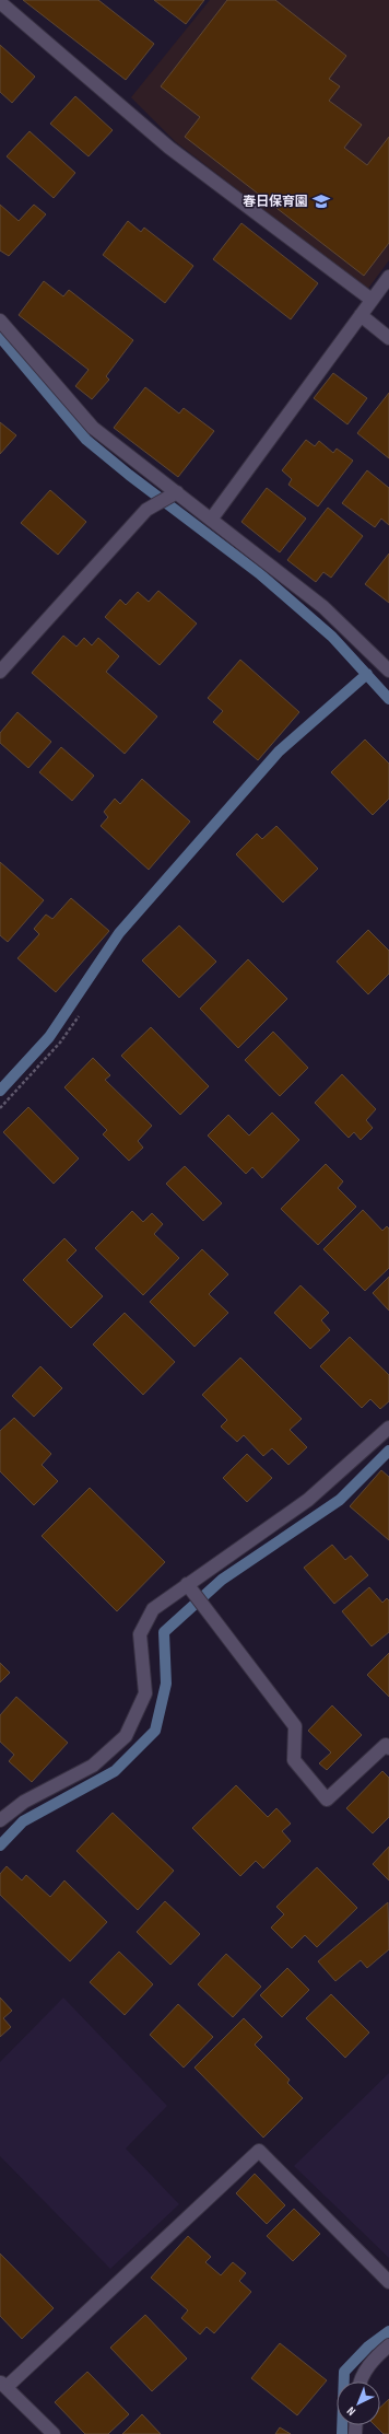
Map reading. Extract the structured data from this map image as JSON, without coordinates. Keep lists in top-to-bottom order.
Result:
{
  "places": {
    "school or university": ["春日保育園"]
  },
  "north": "bottom left"
}
